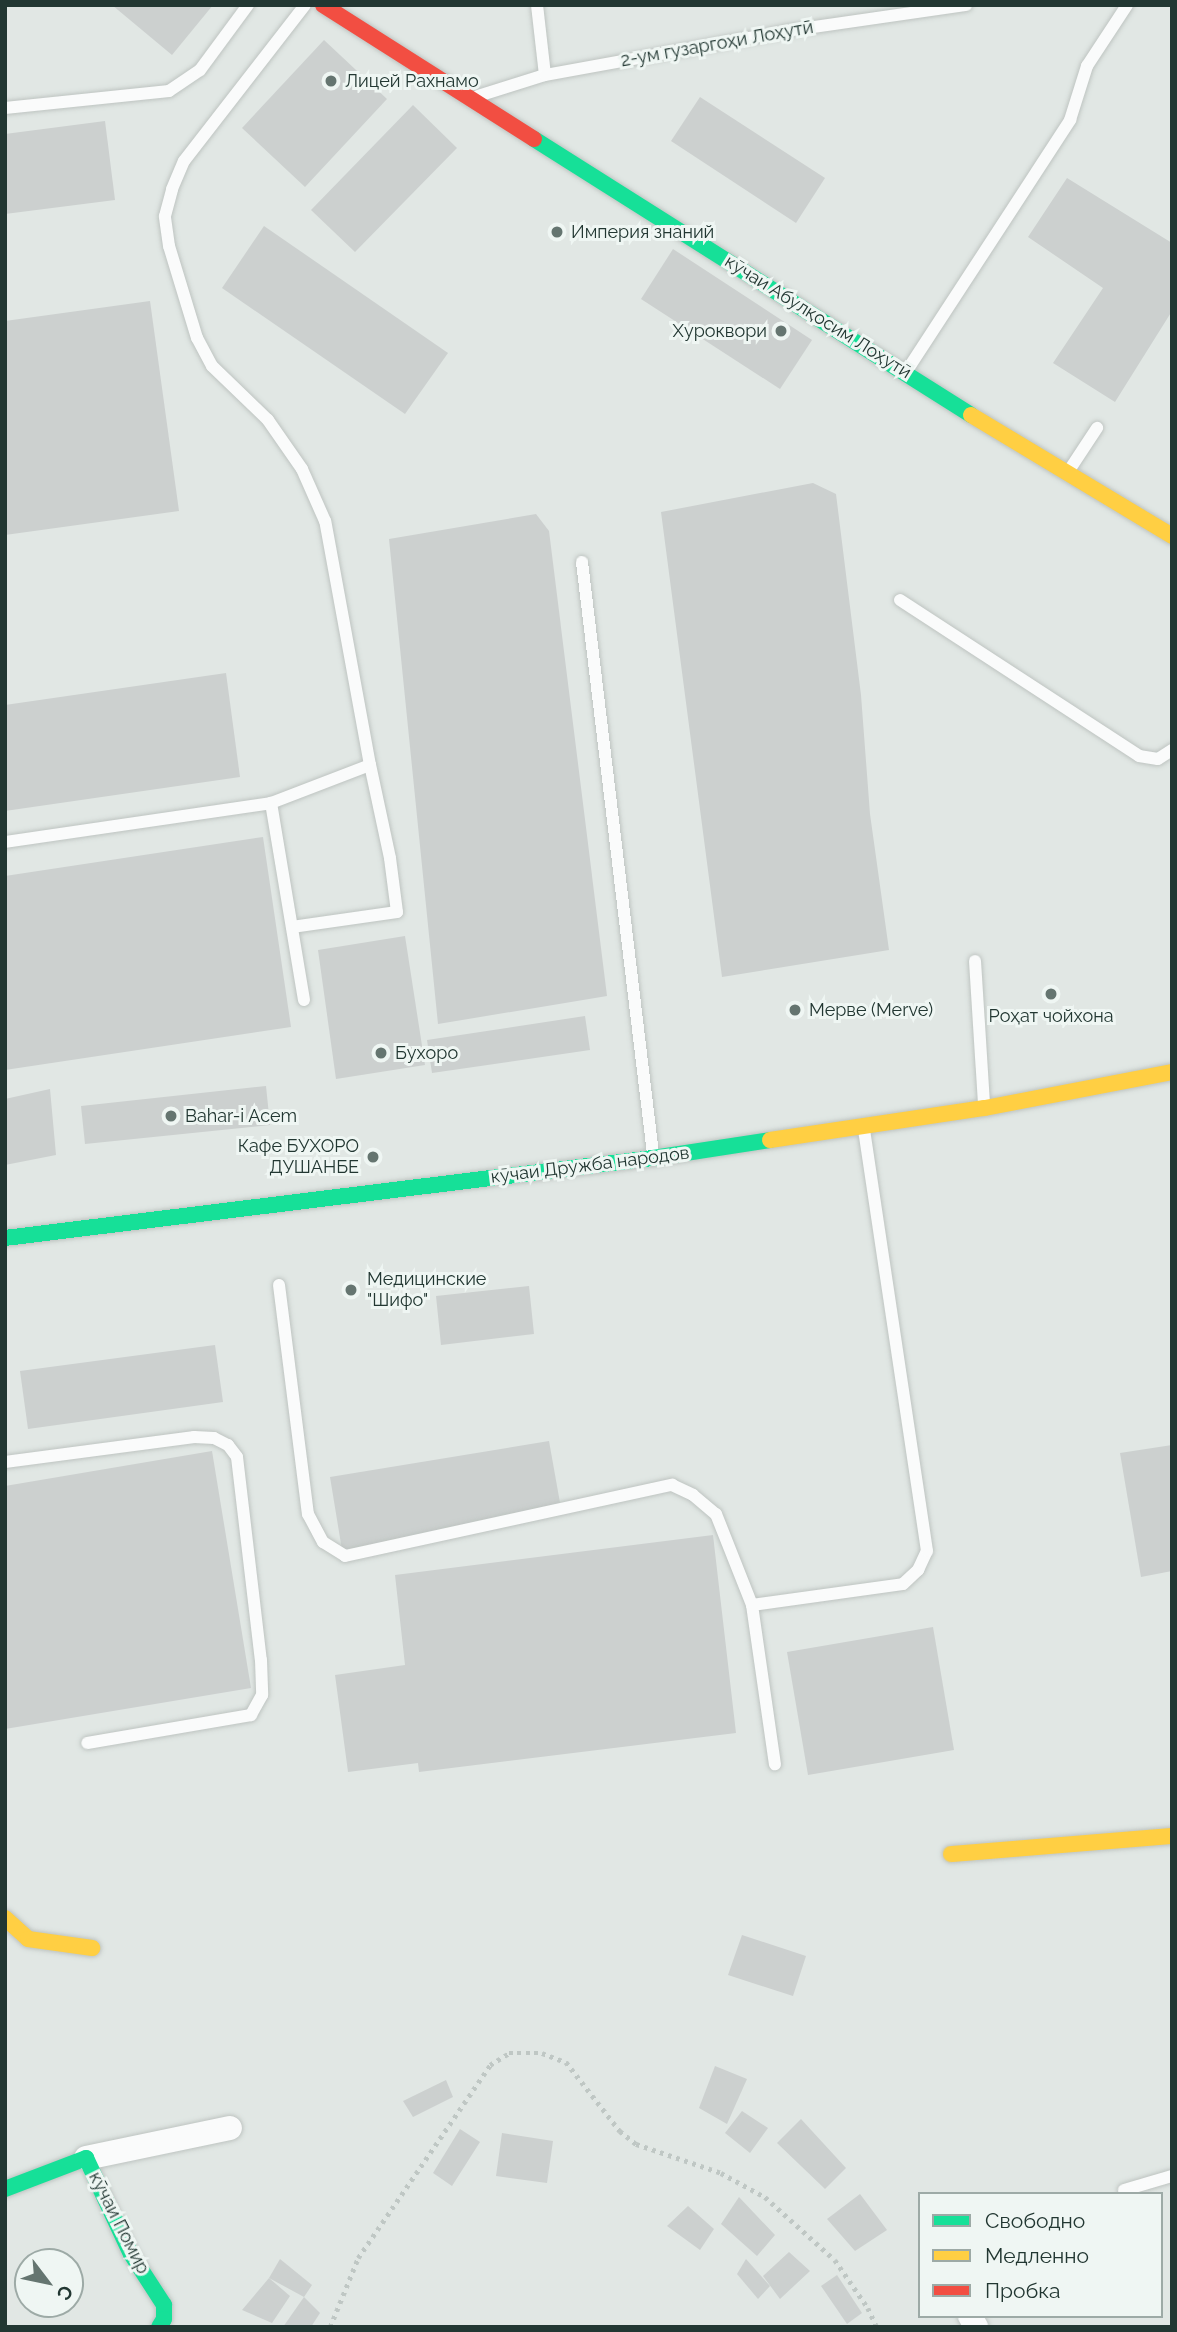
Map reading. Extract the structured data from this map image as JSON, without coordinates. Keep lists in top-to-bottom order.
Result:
{
  "streets": {
    "street": ["кӯчаи Абулқосим Лоҳутӣ", "кӯчаи Дружба народов", "кӯчаи Помир"],
    "lane": ["2-ум гузаргоҳи Лоҳутӣ"]
  },
  "crossings": [
    ["2-ум гузаргоҳи Лоҳутӣ", "кӯчаи Абулқосим Лоҳутӣ"]
  ],
  "places": [
    "Лицей Рахнамо",
    "Империя знаний",
    "Хуроквори",
    "Роҳат чойхона",
    "Мерве (Merve)",
    "Бухоро",
    "Bahar-i Acem",
    "Кафе БУХОРО ДУШАНБЕ",
    "Медицинские \"Шифо\""
  ],
  "legend": ["Свободно", "Медленно", "Пробка"],
  "north": "bottom right"
}
